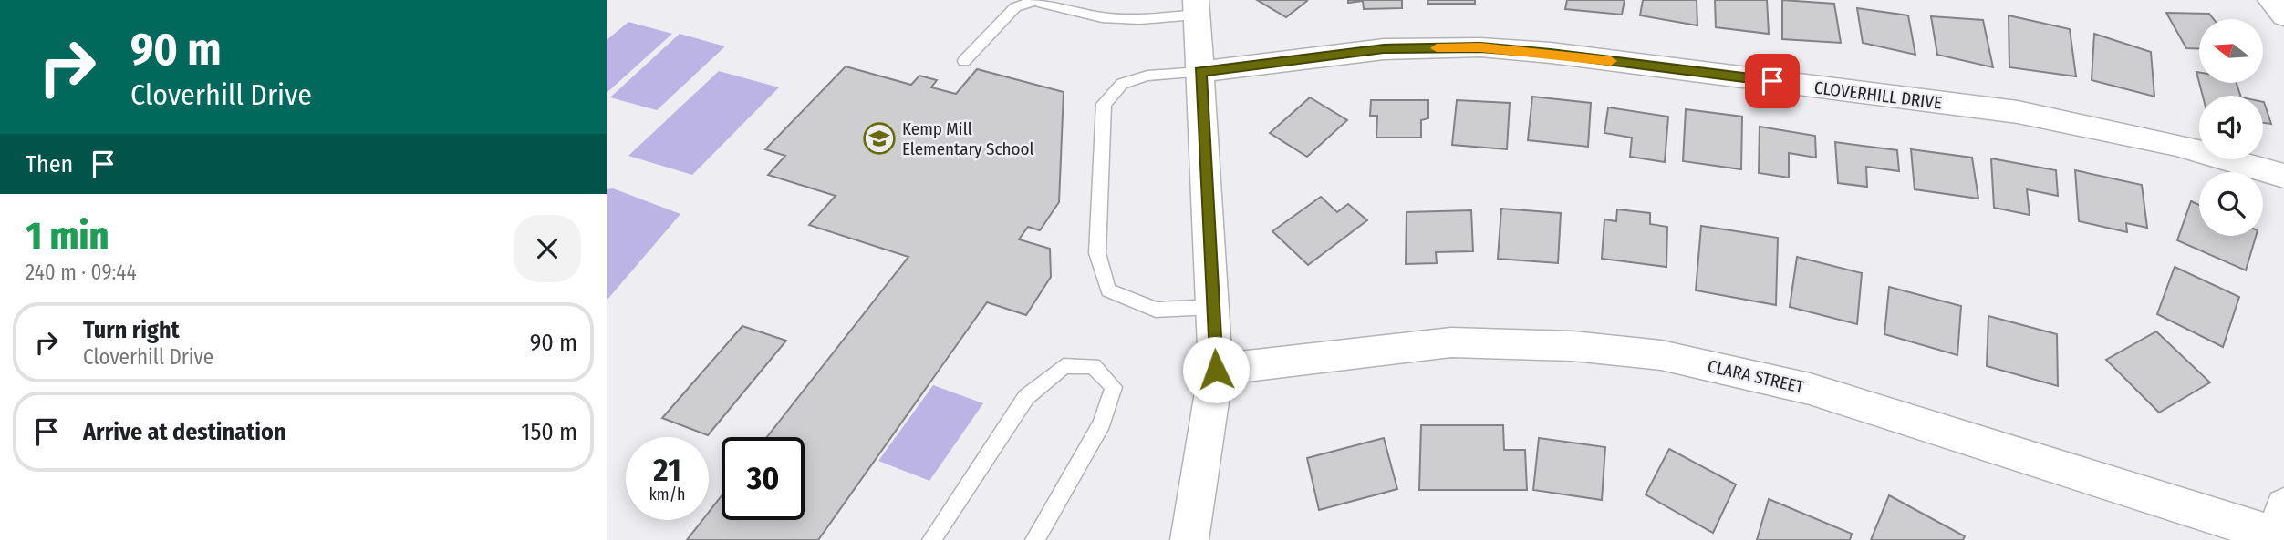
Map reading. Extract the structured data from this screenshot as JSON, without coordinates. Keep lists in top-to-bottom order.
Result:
{
  "streets": {
    "street": ["CLOVERHILL DRIVE", "CLARA STREET"]
  },
  "places": {
    "school or university": ["Kemp Mill Elementary School"]
  },
  "north": "left",
  "page": {
    "turn": ["90 m", "Cloverhill Drive"],
    "then": "Then",
    "heading": ["1 min", "240 m · 09:44"],
    "list": [
      {
        "name": "Turn right",
        "note": "Cloverhill Drive",
        "value": "90 m"
      },
      {
        "name": "Arrive at destination",
        "value": "150 m"
      }
    ],
    "speed": "21 km/h",
    "limit": "30"
  }
}
